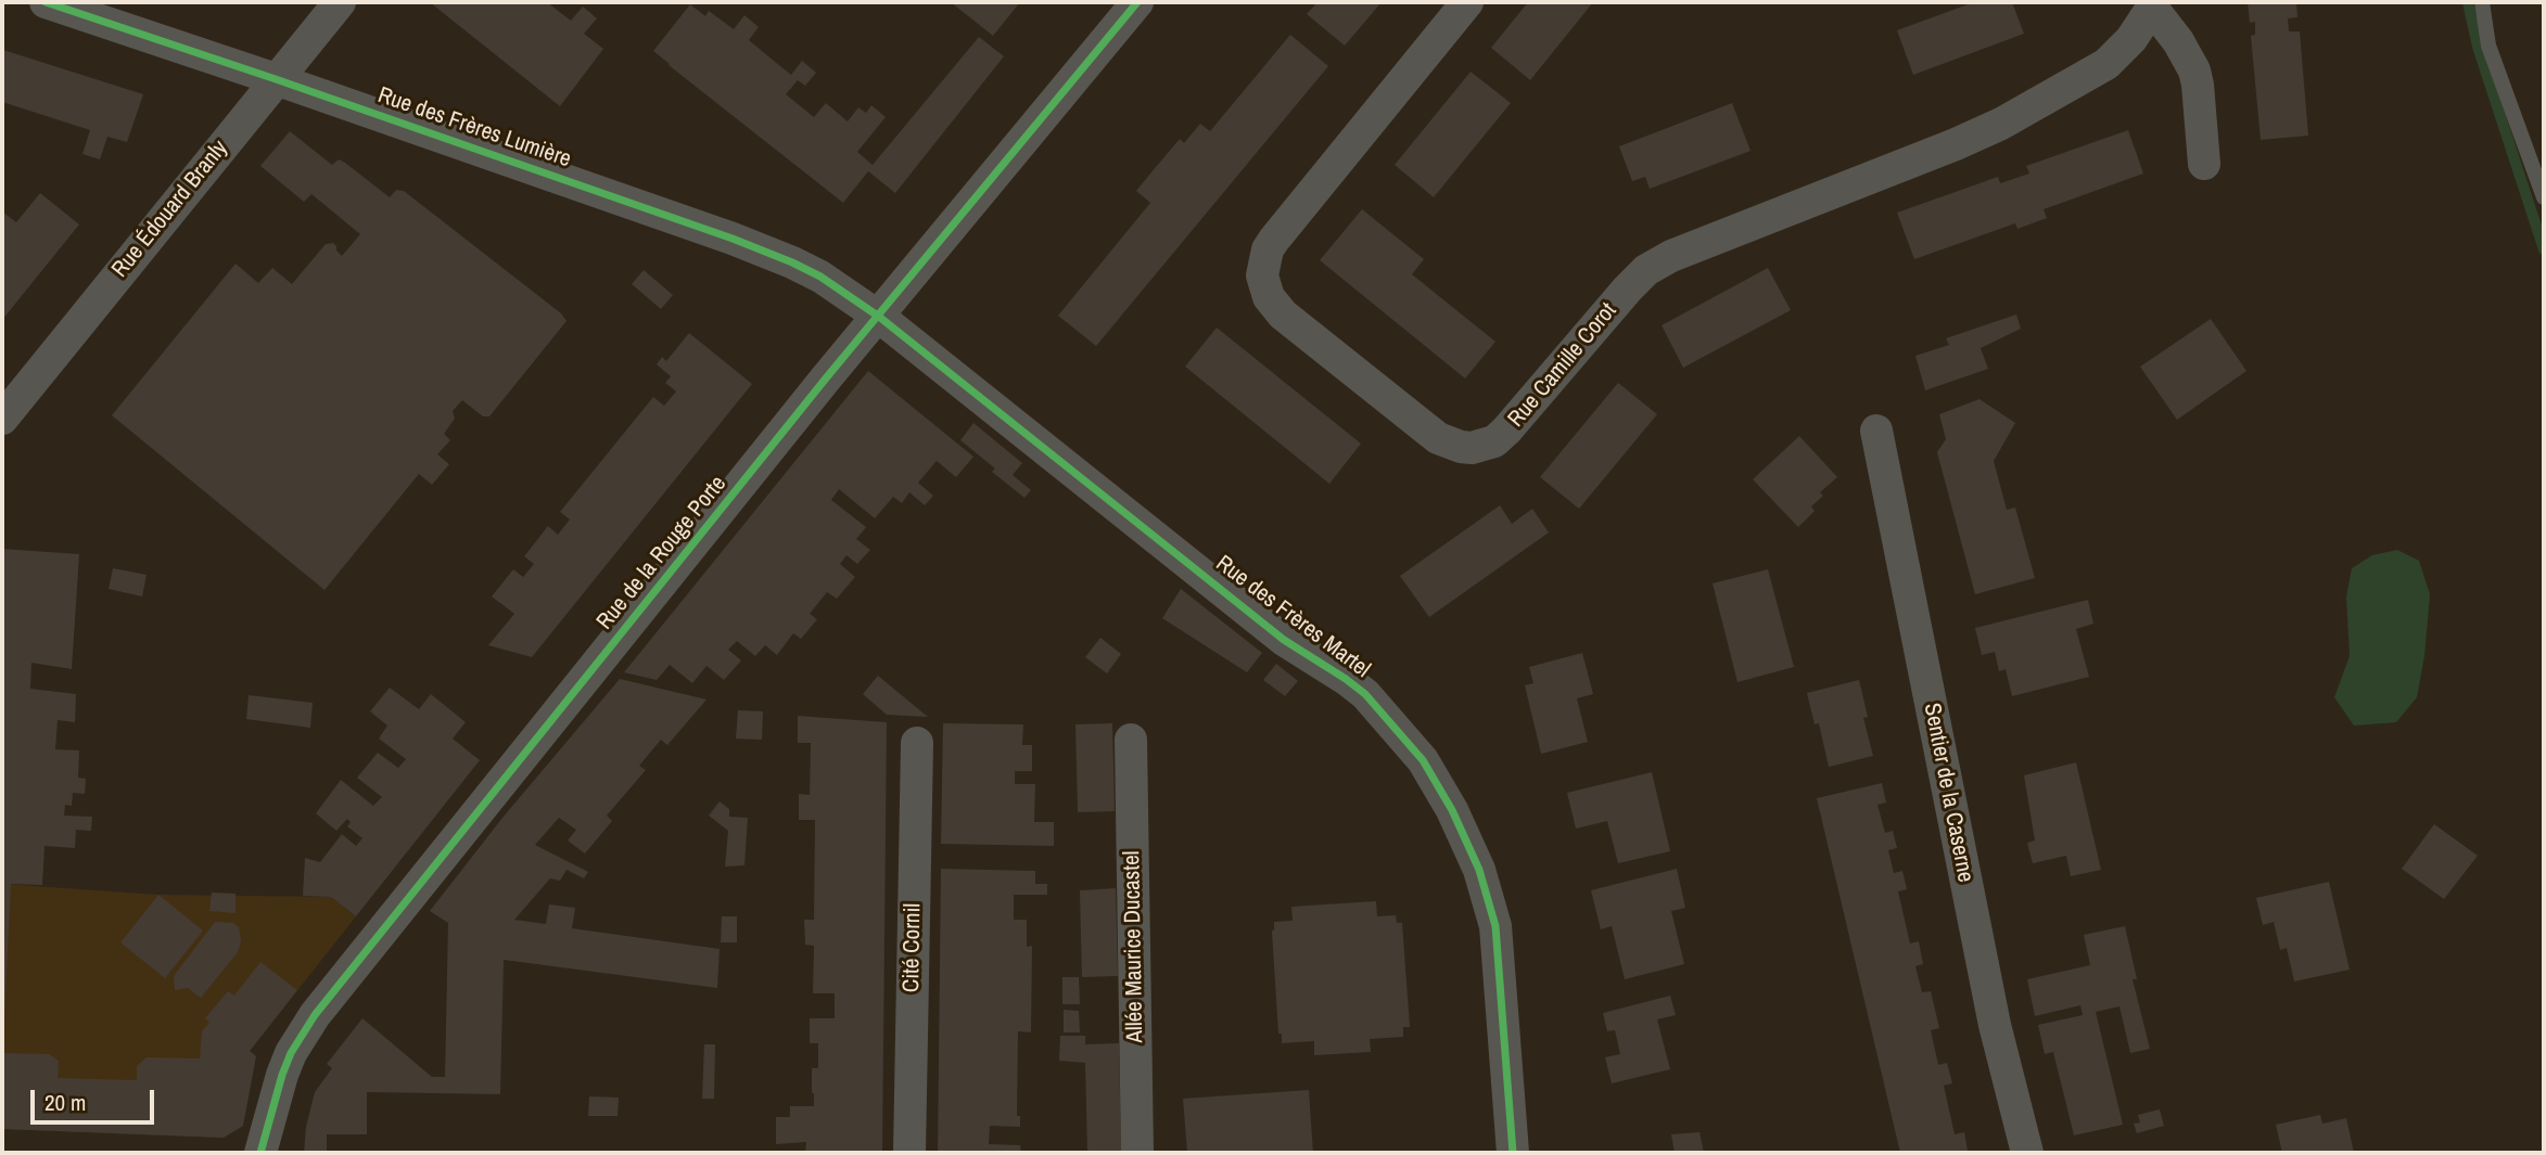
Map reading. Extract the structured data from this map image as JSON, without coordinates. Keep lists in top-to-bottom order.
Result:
{
  "streets": {
    "street": [
      "Rue des Frères Lumière",
      "Rue Édouard Branly",
      "Rue Camille Corot",
      "Rue de la Rouge Porte",
      "Rue des Frères Martel",
      "Sentier de la Caserne",
      "Allée Maurice Ducastel",
      "Cité Cornil"
    ]
  },
  "crossings": [
    ["Rue des Frères Lumière", "Rue Édouard Branly"],
    ["Rue des Frères Lumière", "Rue de la Rouge Porte"],
    ["Rue des Frères Lumière", "Rue des Frères Martel"],
    ["Rue de la Rouge Porte", "Rue des Frères Martel"]
  ],
  "scale_bar": "20 m"
}
